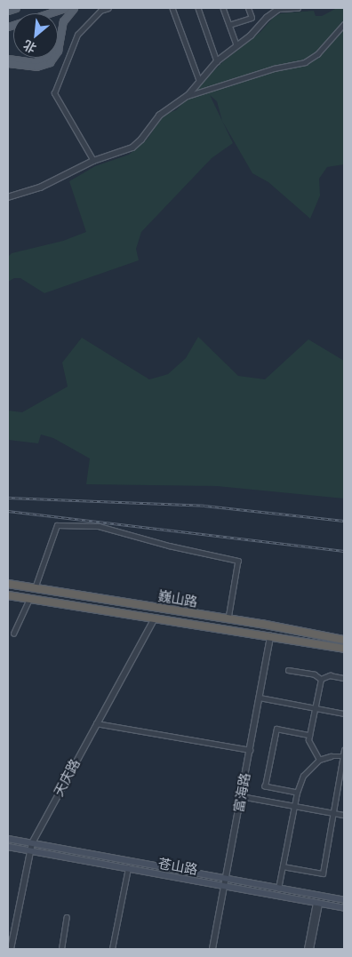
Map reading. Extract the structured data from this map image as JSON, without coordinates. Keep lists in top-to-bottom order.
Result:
{
  "streets": {
    "highway": ["巍山路"],
    "main road": ["苍山路"],
    "street": ["天庆路", "富海路"]
  },
  "crossings": [
    ["巍山路", "天庆路"],
    ["巍山路", "富海路"],
    ["天庆路", "苍山路"],
    ["富海路", "苍山路"]
  ],
  "north": "bottom left"
}
